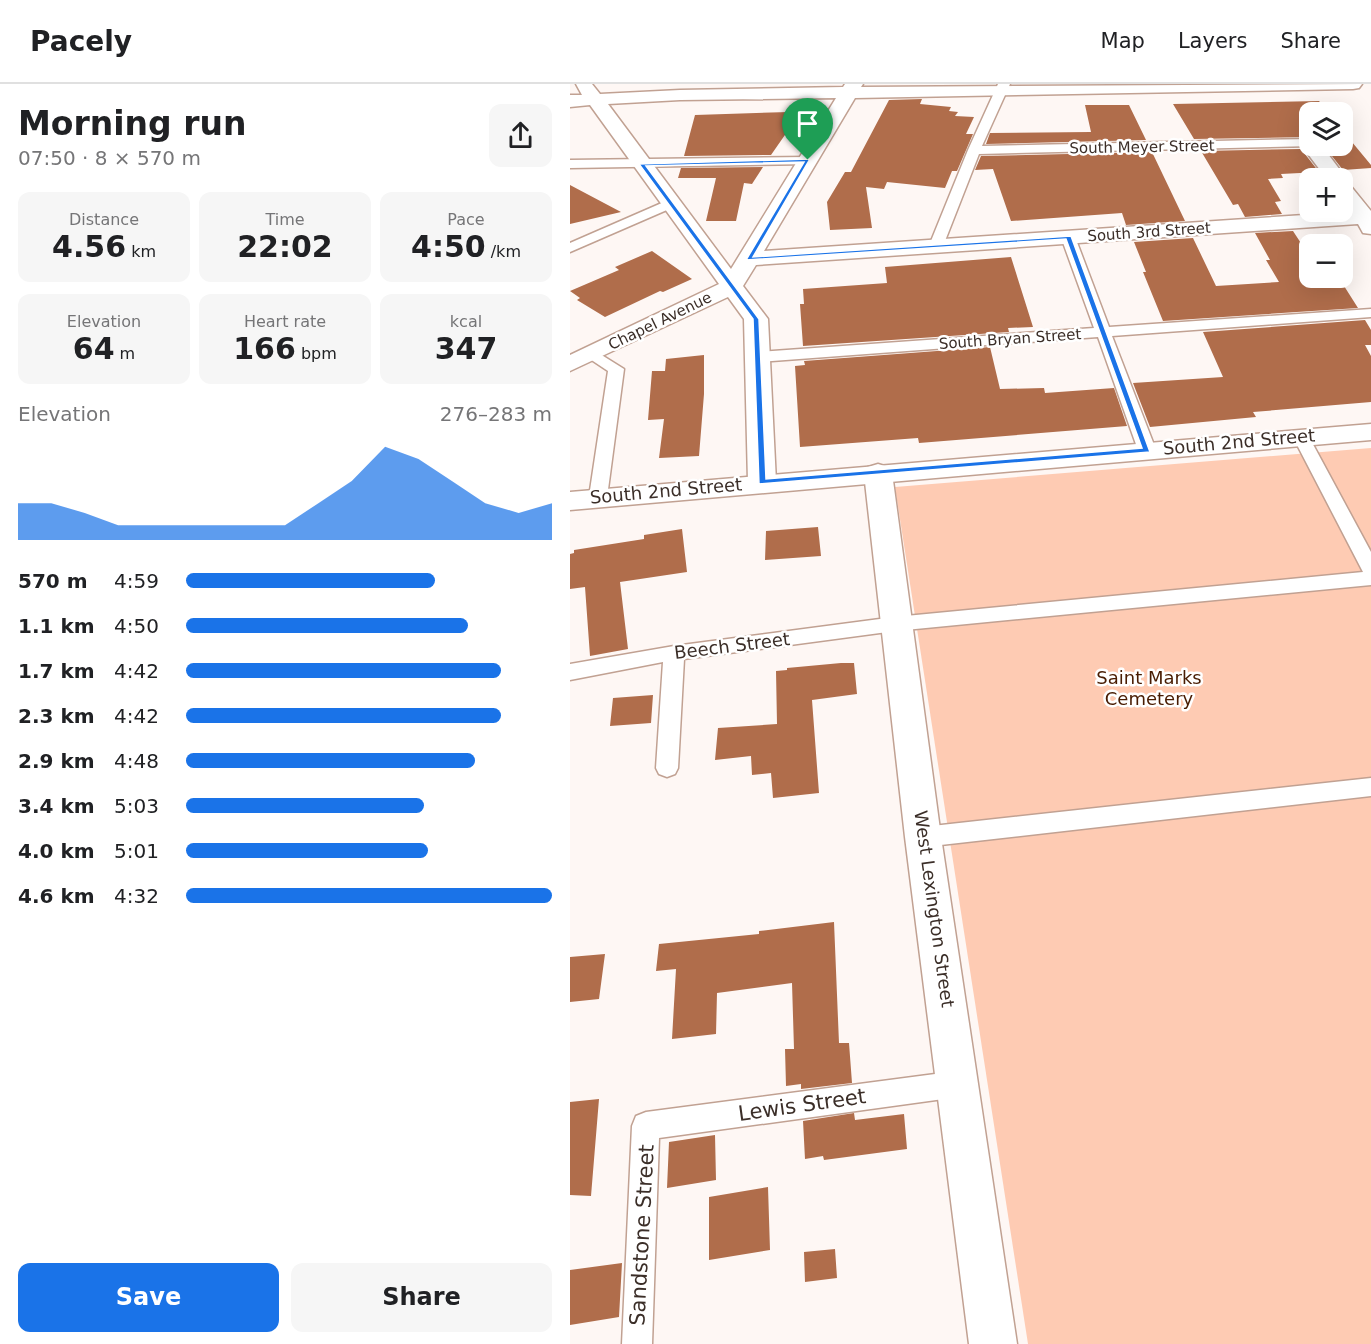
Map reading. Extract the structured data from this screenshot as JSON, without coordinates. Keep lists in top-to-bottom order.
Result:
{
  "streets": {
    "street": [
      "South 3rd Street",
      "Chapel Avenue",
      "South 2nd Street",
      "West Lexington Street"
    ],
    "lane": [
      "South Meyer Street",
      "South Bryan Street",
      "Beech Street",
      "Lewis Street",
      "Sandstone Street"
    ]
  },
  "crossings": [
    ["South 3rd Street", "Chapel Avenue"],
    ["South 2nd Street", "West Lexington Street"],
    ["Beech Street", "West Lexington Street"],
    ["West Lexington Street", "Lewis Street"],
    ["Lewis Street", "Sandstone Street"]
  ],
  "parks": ["Saint Marks Cemetery"],
  "page": {
    "header": "Pacely",
    "nav": ["Map", "Layers", "Share"],
    "heading": ["Morning run", "07:50 · 8 × 570 m"],
    "map_buttons": ["+", "−"],
    "stats": [
      ["Distance", "4.56 km"],
      ["Time", "22:02"],
      ["Pace", "4:50 /km"],
      ["Elevation", "64 m"],
      ["Heart rate", "166 bpm"],
      ["kcal", "347"]
    ],
    "chart": ["Elevation", "276–283 m"],
    "list": [
      {
        "name": "570 m",
        "note": "4:59"
      },
      {
        "name": "1.1 km",
        "note": "4:50"
      },
      {
        "name": "1.7 km",
        "note": "4:42"
      },
      {
        "name": "2.3 km",
        "note": "4:42"
      },
      {
        "name": "2.9 km",
        "note": "4:48"
      },
      {
        "name": "3.4 km",
        "note": "5:03"
      },
      {
        "name": "4.0 km",
        "note": "5:01"
      },
      {
        "name": "4.6 km",
        "note": "4:32"
      }
    ],
    "buttons": ["Save", "Share"]
  }
}
